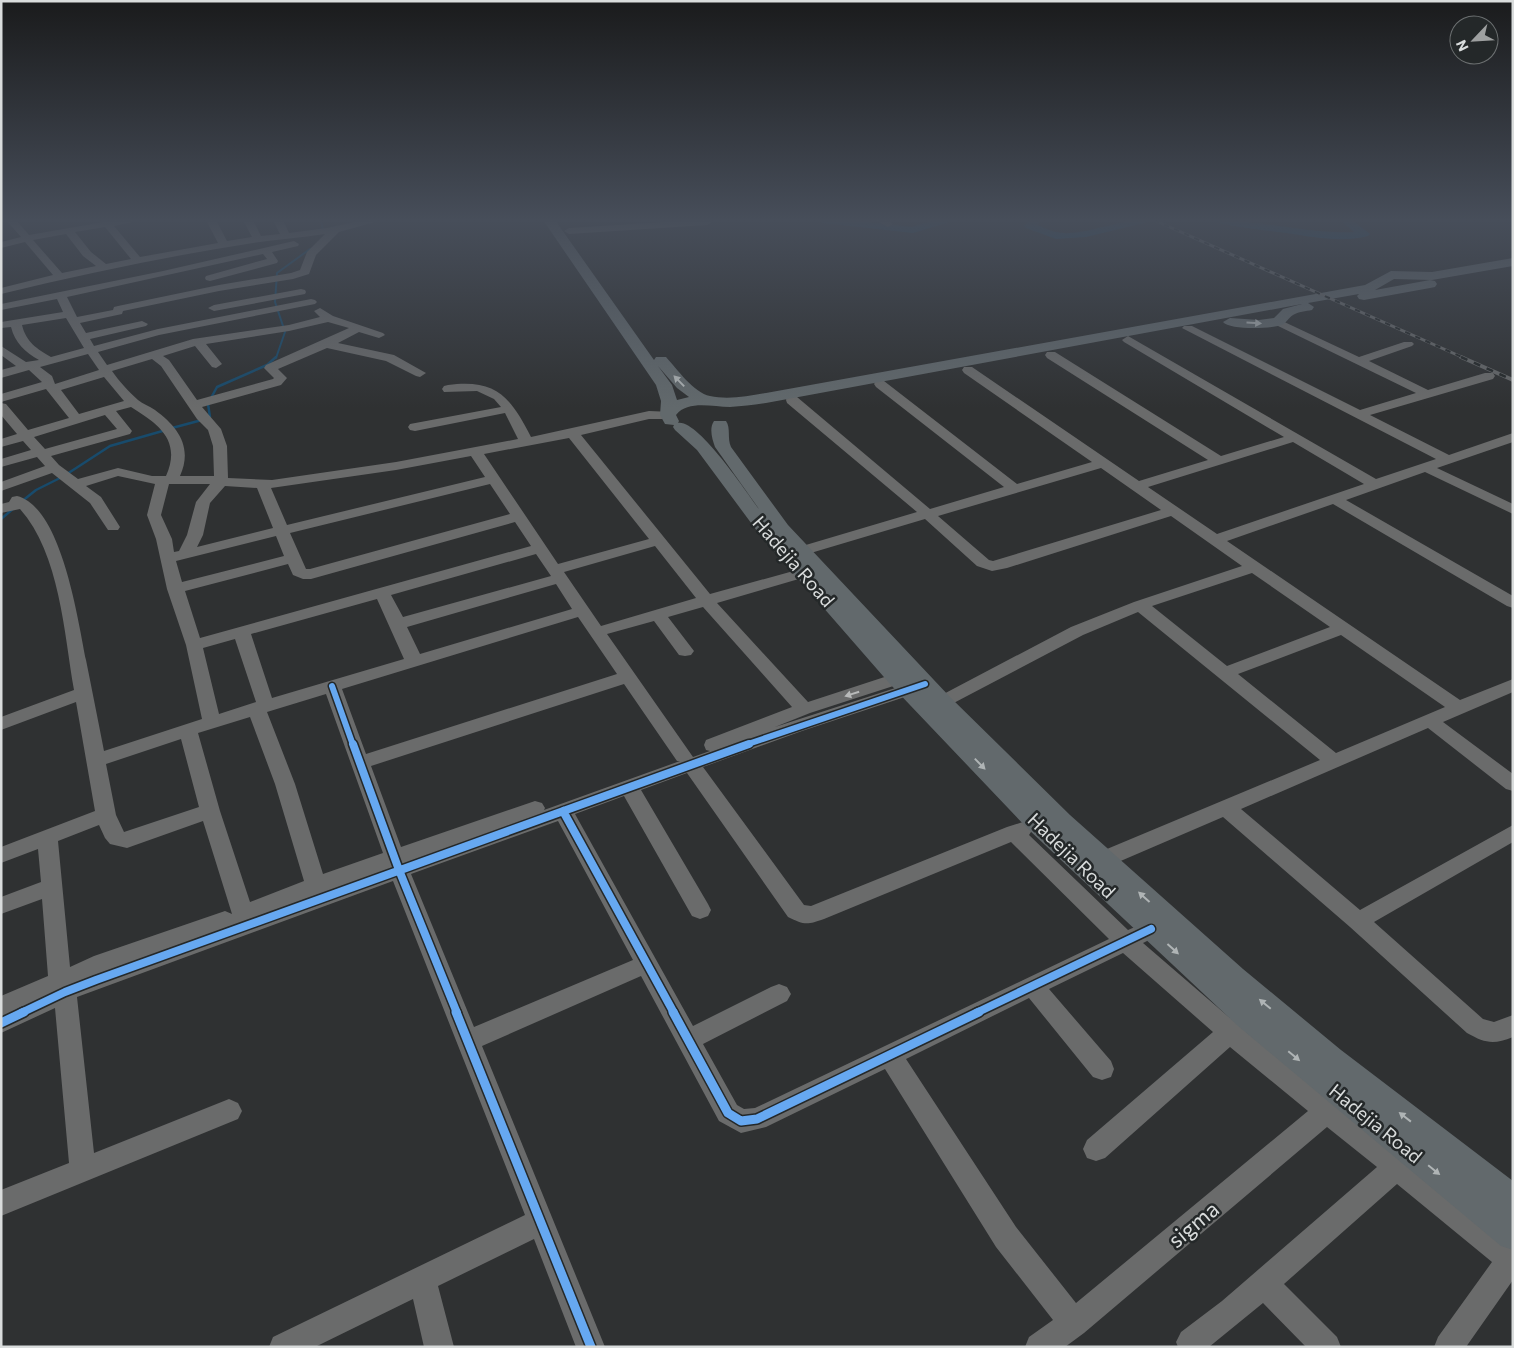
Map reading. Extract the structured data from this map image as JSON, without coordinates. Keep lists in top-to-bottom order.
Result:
{
  "streets": {
    "main road": ["Hadejia Road"],
    "street": ["sigma"]
  },
  "crossings": [
    ["Hadejia Road", "sigma"]
  ],
  "north": "bottom left"
}
